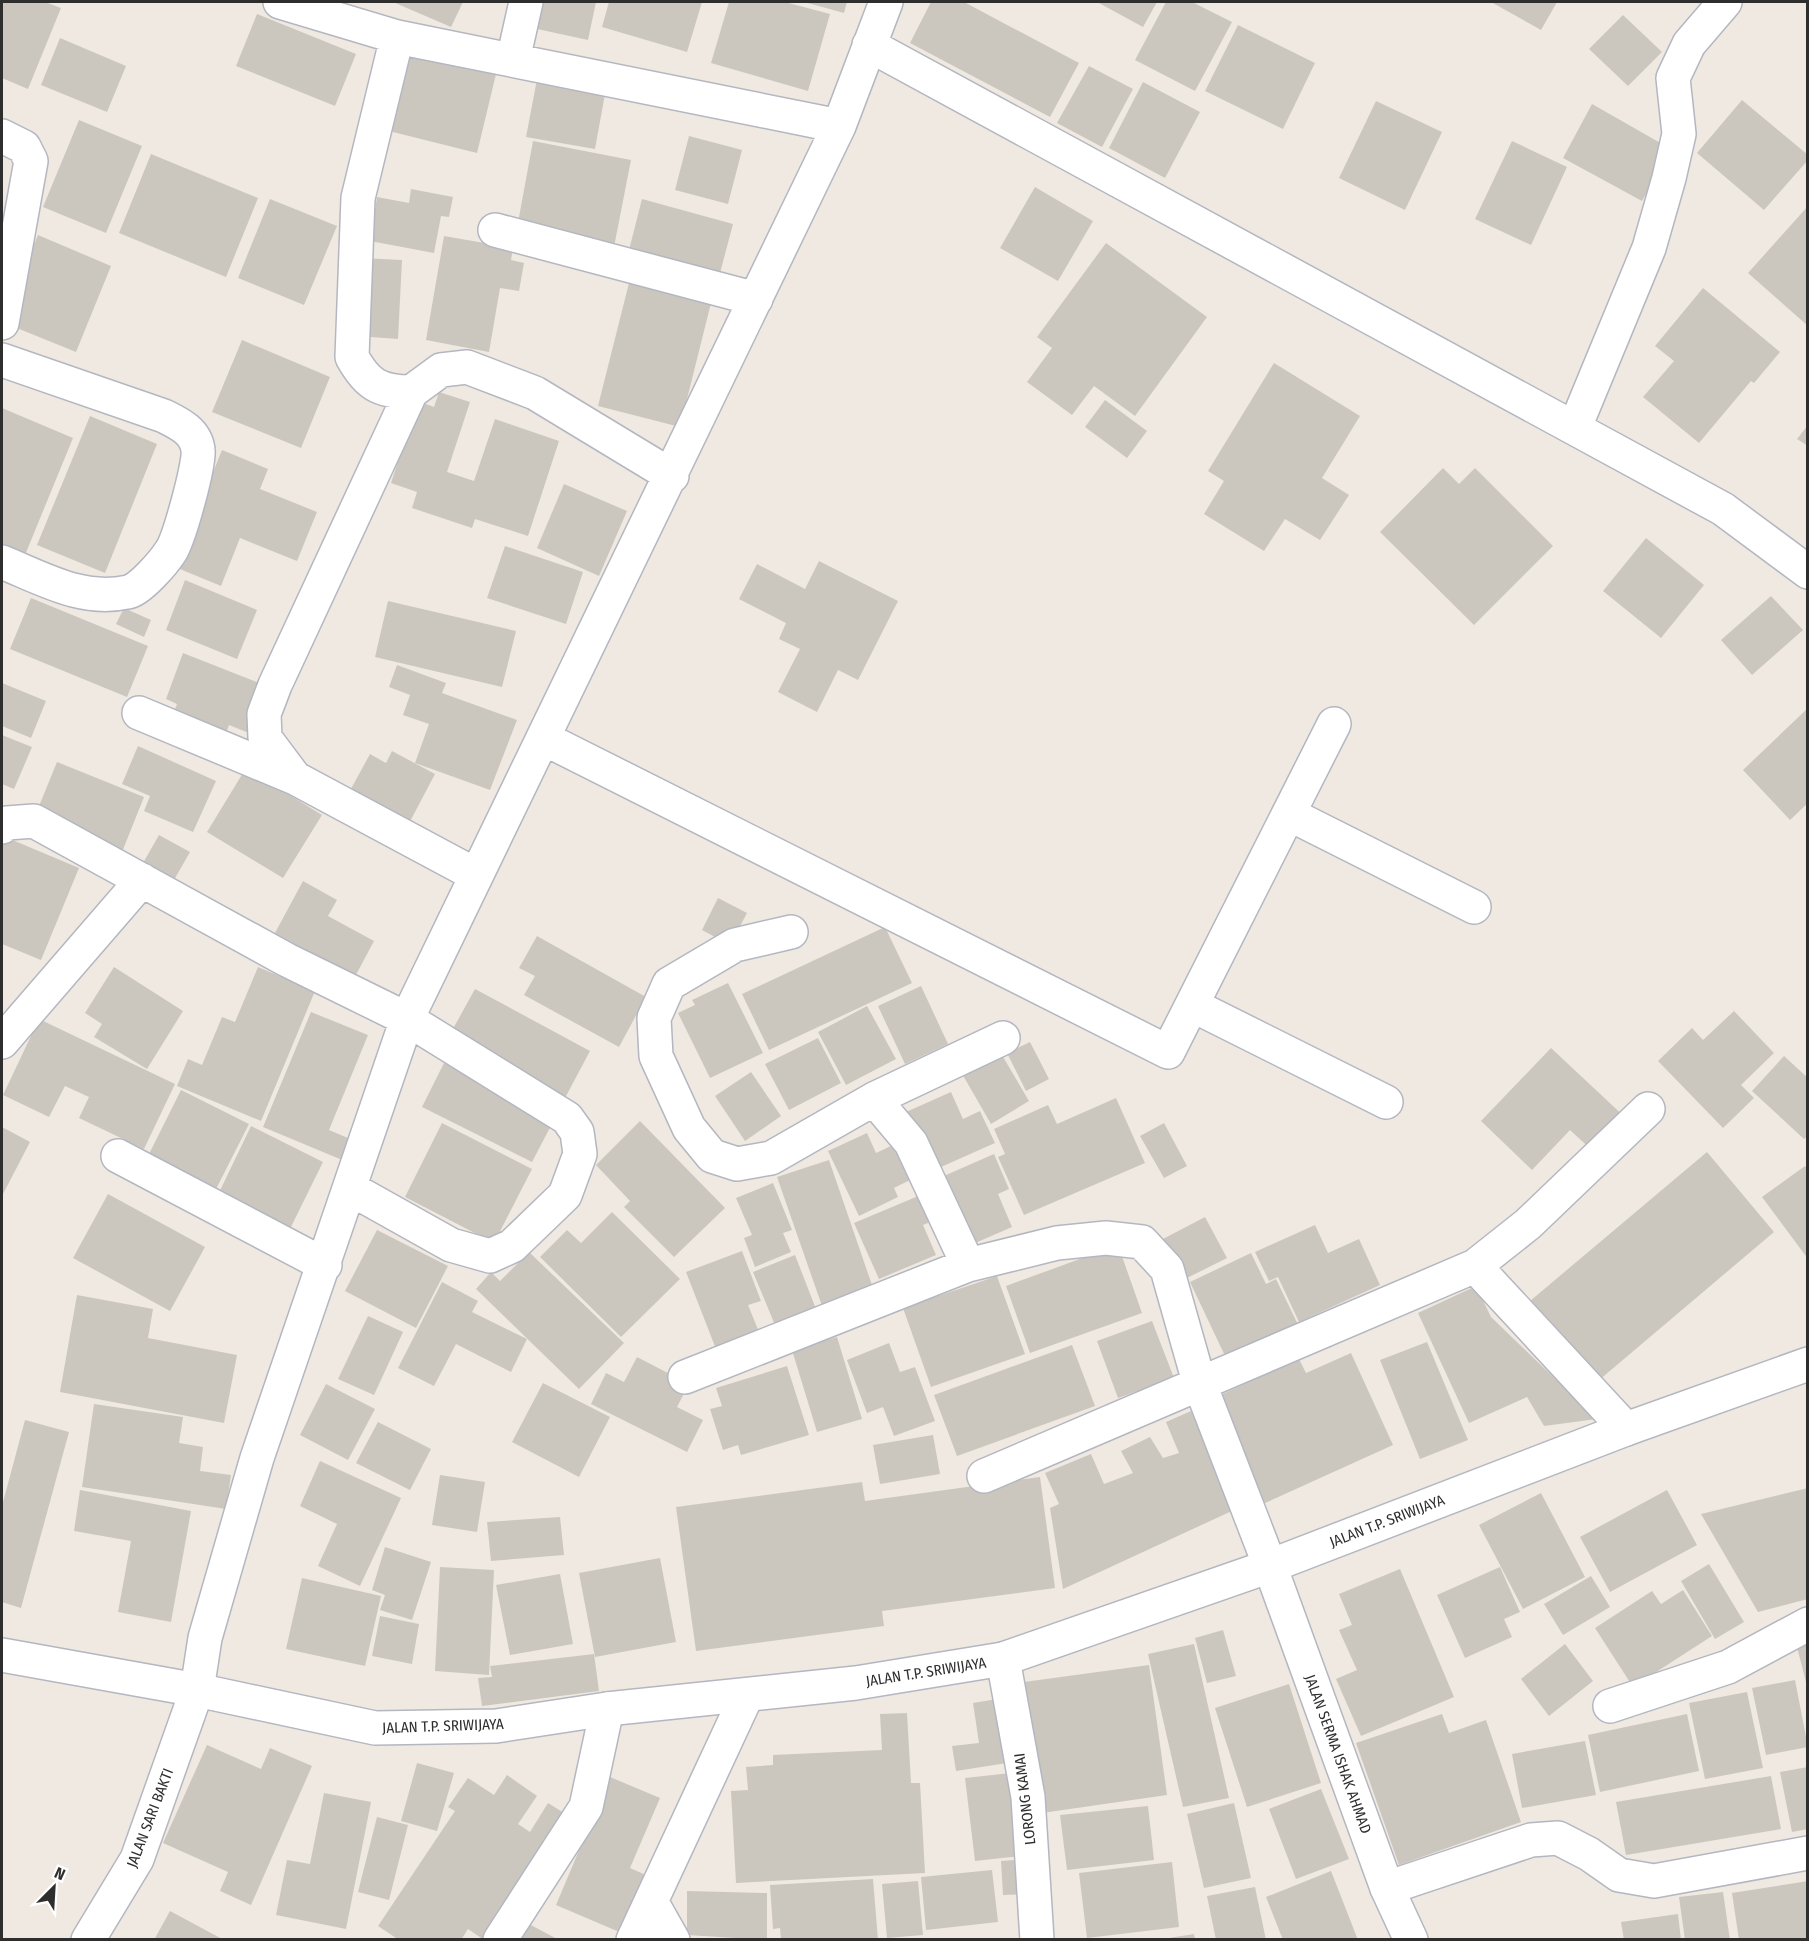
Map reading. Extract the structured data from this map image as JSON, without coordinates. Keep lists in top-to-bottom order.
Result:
{
  "streets": {
    "street": [
      "JALAN T.P. SRIWIJAYA",
      "JALAN SERMA ISHAK AHMAD",
      "LORONG KAMAI",
      "JALAN SARI BAKTI"
    ]
  },
  "crossings": [
    ["JALAN T.P. SRIWIJAYA", "JALAN SERMA ISHAK AHMAD"],
    ["JALAN T.P. SRIWIJAYA", "LORONG KAMAI"],
    ["JALAN T.P. SRIWIJAYA", "JALAN SARI BAKTI"]
  ],
  "north": "top right"
}
